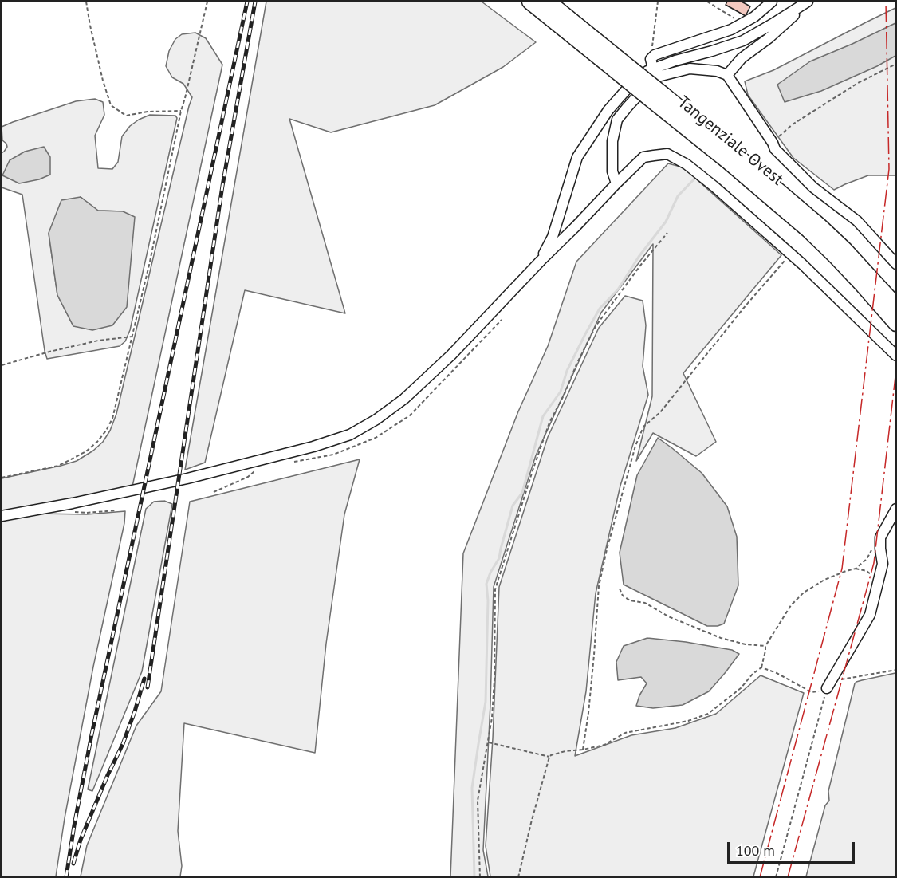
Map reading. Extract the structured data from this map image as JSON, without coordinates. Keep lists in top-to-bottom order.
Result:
{
  "streets": {
    "highway": ["Tangenziale Ovest"]
  },
  "scale_bar": "100 m"
}
